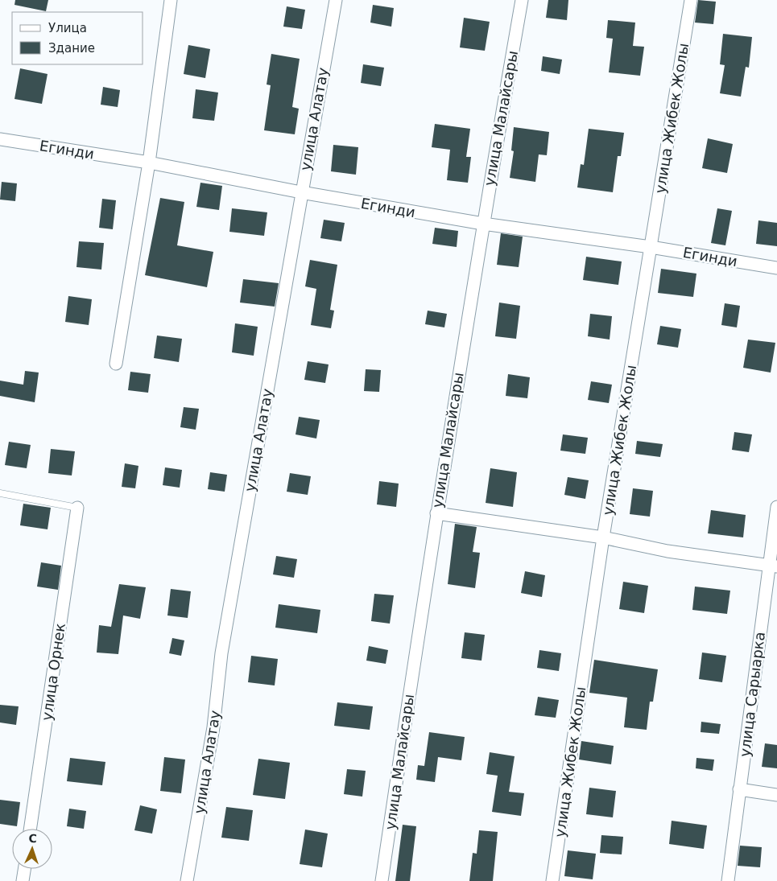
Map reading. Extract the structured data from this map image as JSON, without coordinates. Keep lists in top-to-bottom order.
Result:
{
  "streets": {
    "street": [
      "улица Малайсары",
      "улица Жибек Жолы",
      "улица Алатау",
      "Егинди",
      "улица Орнек",
      "улица Сарыарка"
    ]
  },
  "crossings": [
    ["улица Малайсары", "Егинди"],
    ["улица Жибек Жолы", "Егинди"],
    ["улица Алатау", "Егинди"]
  ],
  "legend": ["Улица", "Здание"],
  "north": "top"
}
